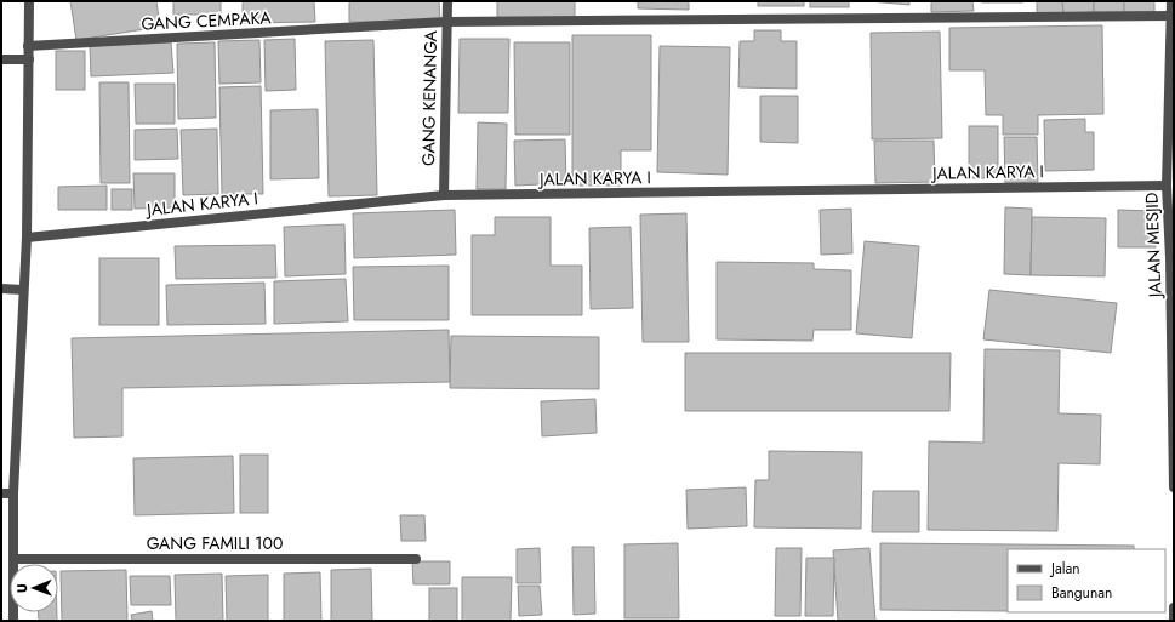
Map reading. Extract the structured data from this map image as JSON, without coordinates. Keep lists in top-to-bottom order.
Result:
{
  "streets": {
    "street": [
      "GANG CEMPAKA",
      "GANG KENANGA",
      "JALAN KARYA I",
      "JALAN MESJID",
      "GANG FAMILI 100"
    ]
  },
  "crossings": [
    ["GANG CEMPAKA", "GANG KENANGA"],
    ["GANG CEMPAKA", "JALAN MESJID"],
    ["GANG KENANGA", "JALAN KARYA I"],
    ["JALAN KARYA I", "JALAN MESJID"]
  ],
  "legend": ["Jalan", "Bangunan"],
  "north": "left"
}
